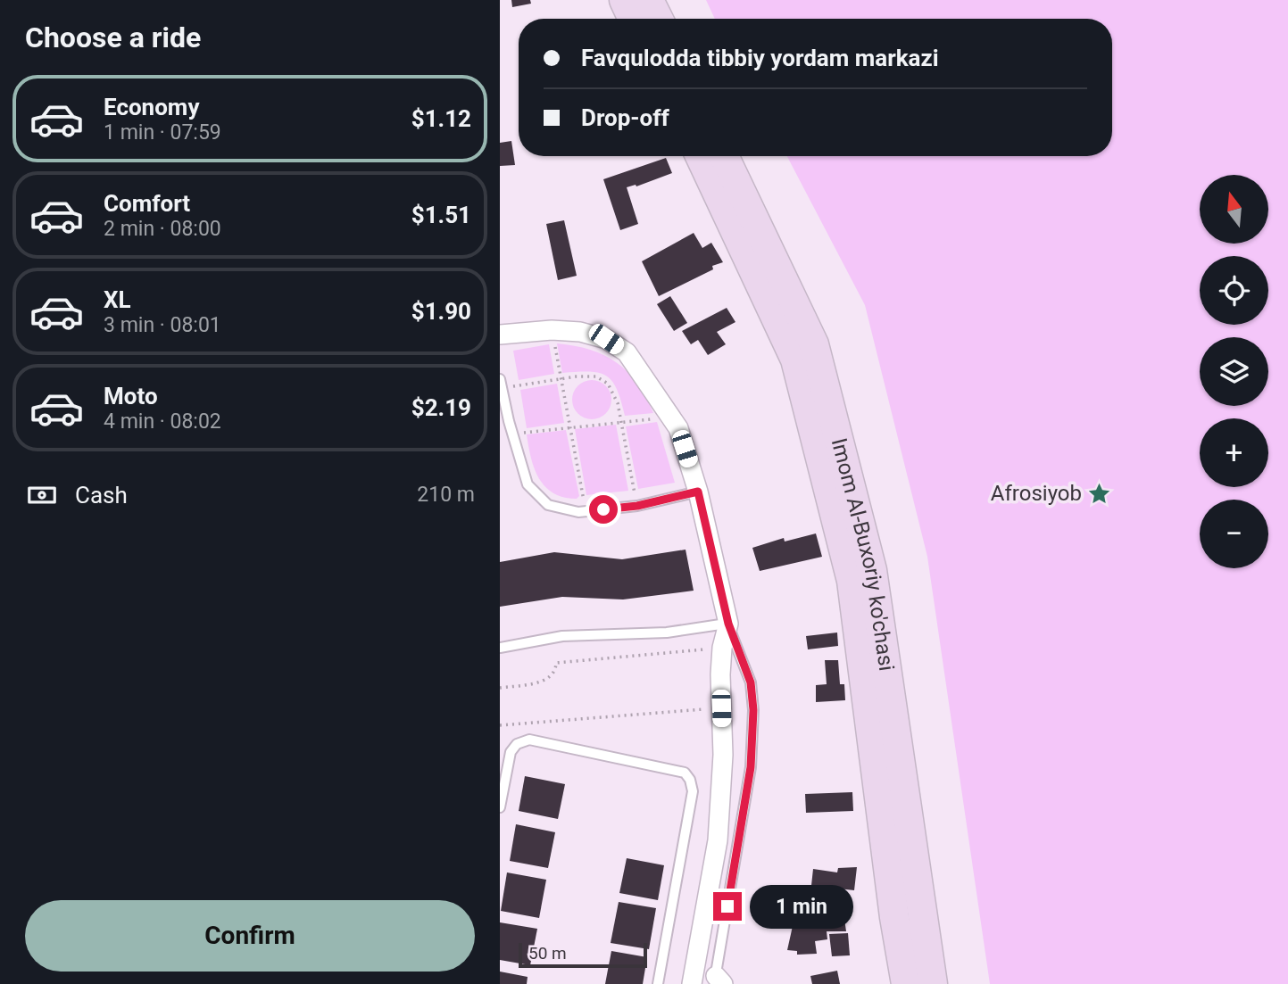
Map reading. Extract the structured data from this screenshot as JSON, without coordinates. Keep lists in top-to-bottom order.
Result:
{
  "streets": {
    "main road": ["Imom Al-Buxoriy ko'chasi"]
  },
  "places": {
    "place": ["Afrosiyob"]
  },
  "scale_bar": "50 m",
  "north": "top",
  "page": {
    "heading": "Choose a ride",
    "banner": ["Favqulodda tibbiy yordam markazi", "Drop-off"],
    "list": [
      {
        "name": "Economy",
        "note": "1 min · 07:59",
        "value": "$1.12"
      },
      {
        "name": "Comfort",
        "note": "2 min · 08:00",
        "value": "$1.51"
      },
      {
        "name": "XL",
        "note": "3 min · 08:01",
        "value": "$1.90"
      },
      {
        "name": "Moto",
        "note": "4 min · 08:02",
        "value": "$2.19"
      }
    ],
    "map_buttons": ["+", "−"],
    "pay": ["Cash", "210 m"],
    "bubble": "1 min",
    "buttons": "Confirm",
    "scale": "50 m"
  }
}
